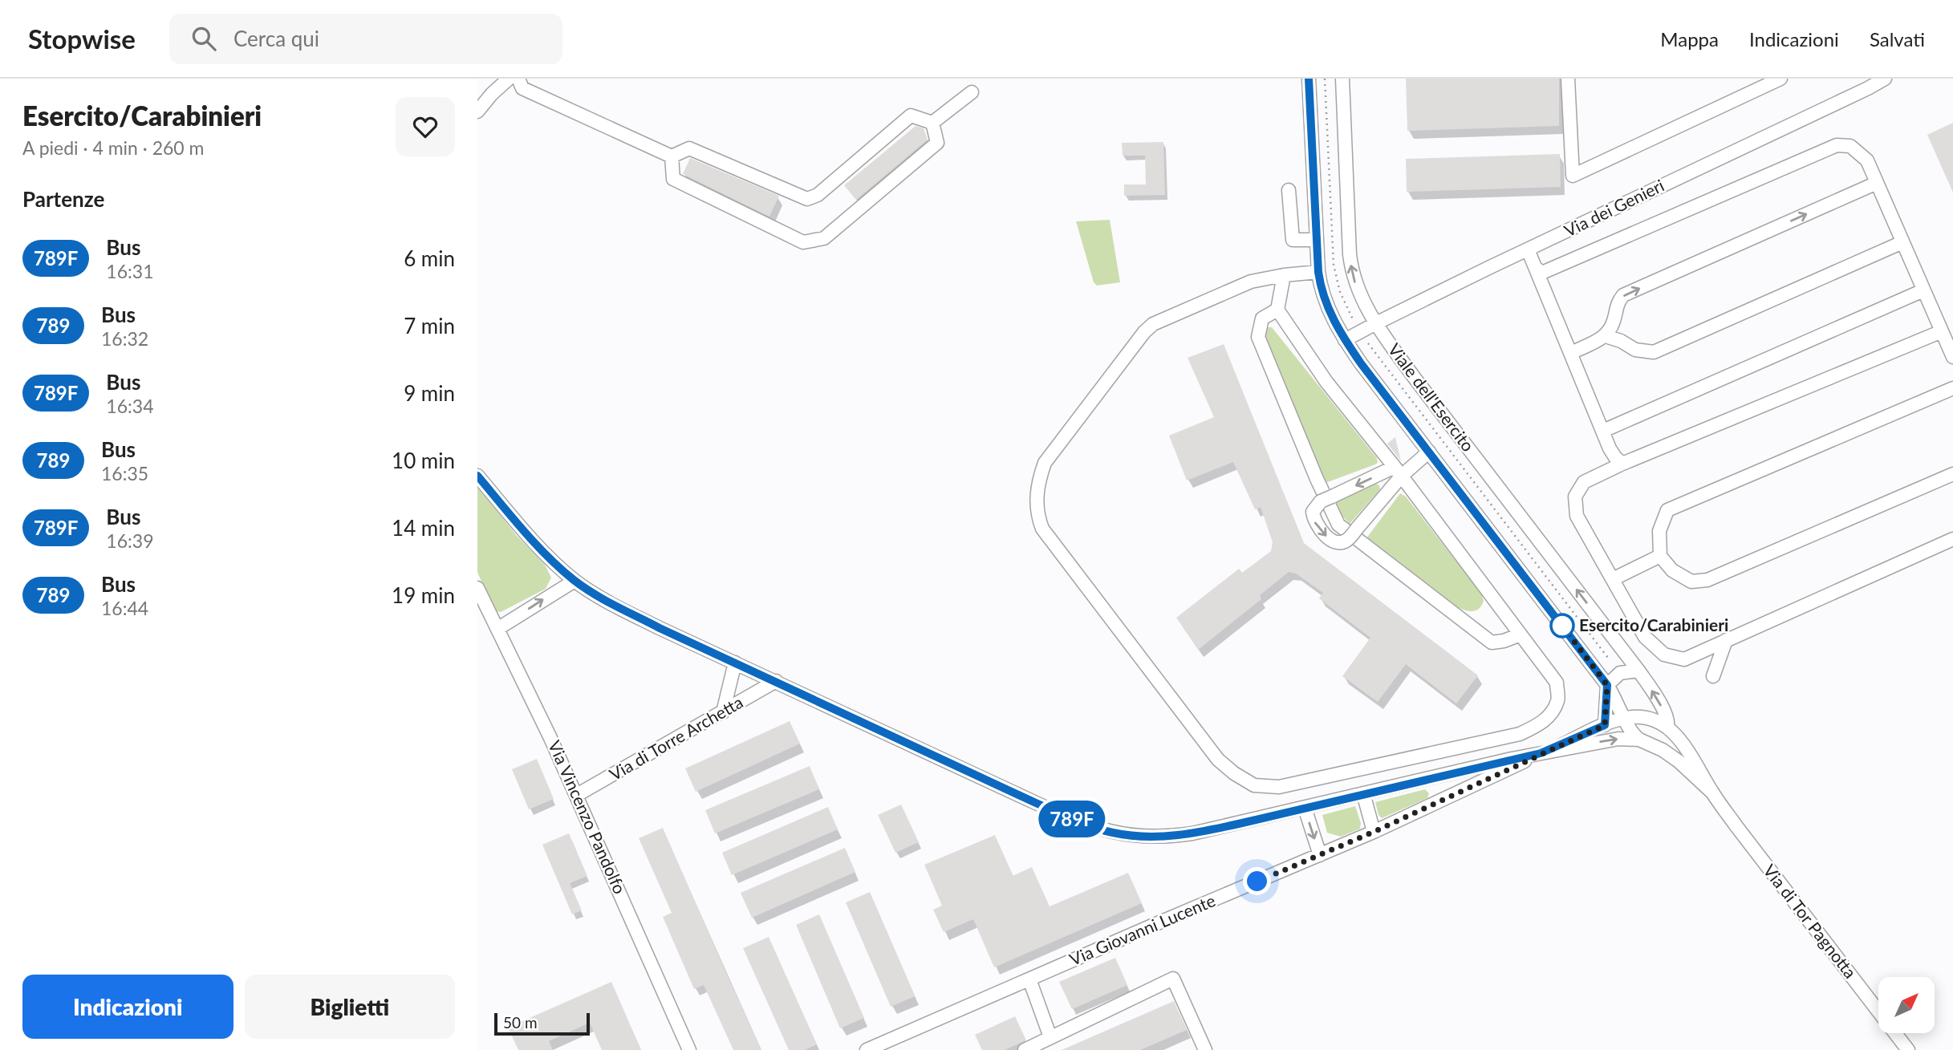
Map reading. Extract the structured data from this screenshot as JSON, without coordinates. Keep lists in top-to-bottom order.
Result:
{
  "streets": {
    "street": [
      "Via dei Genieri",
      "Viale dell'Esercito",
      "Via di Torre Archetta",
      "Via Vincenzo Pandolfo",
      "Via di Tor Pagnotta",
      "Via Giovanni Lucente"
    ]
  },
  "crossings": [
    ["Via dei Genieri", "Viale dell'Esercito"],
    ["Viale dell'Esercito", "Via di Tor Pagnotta"],
    ["Via di Torre Archetta", "Via Vincenzo Pandolfo"],
    ["Via di Torre Archetta", "Via di Tor Pagnotta"],
    ["Via di Tor Pagnotta", "Via Giovanni Lucente"]
  ],
  "places": ["Esercito/Carabinieri"],
  "lines": ["bus line 789F"],
  "scale_bar": "50 m",
  "north": "top right",
  "page": {
    "header": "Stopwise",
    "search": "Cerca qui",
    "nav": ["Mappa", "Indicazioni", "Salvati"],
    "heading": [
      ["Esercito/Carabinieri", "A piedi · 4 min · 260 m"],
      "Partenze"
    ],
    "on_map": "789F",
    "list": [
      {
        "mark": "789F",
        "name": "Bus",
        "note": "16:31",
        "value": "6 min"
      },
      {
        "mark": "789",
        "name": "Bus",
        "note": "16:32",
        "value": "7 min"
      },
      {
        "mark": "789F",
        "name": "Bus",
        "note": "16:34",
        "value": "9 min"
      },
      {
        "mark": "789",
        "name": "Bus",
        "note": "16:35",
        "value": "10 min"
      },
      {
        "mark": "789F",
        "name": "Bus",
        "note": "16:39",
        "value": "14 min"
      },
      {
        "mark": "789",
        "name": "Bus",
        "note": "16:44",
        "value": "19 min"
      }
    ],
    "buttons": ["Indicazioni", "Biglietti"],
    "scale": "50 m"
  }
}
